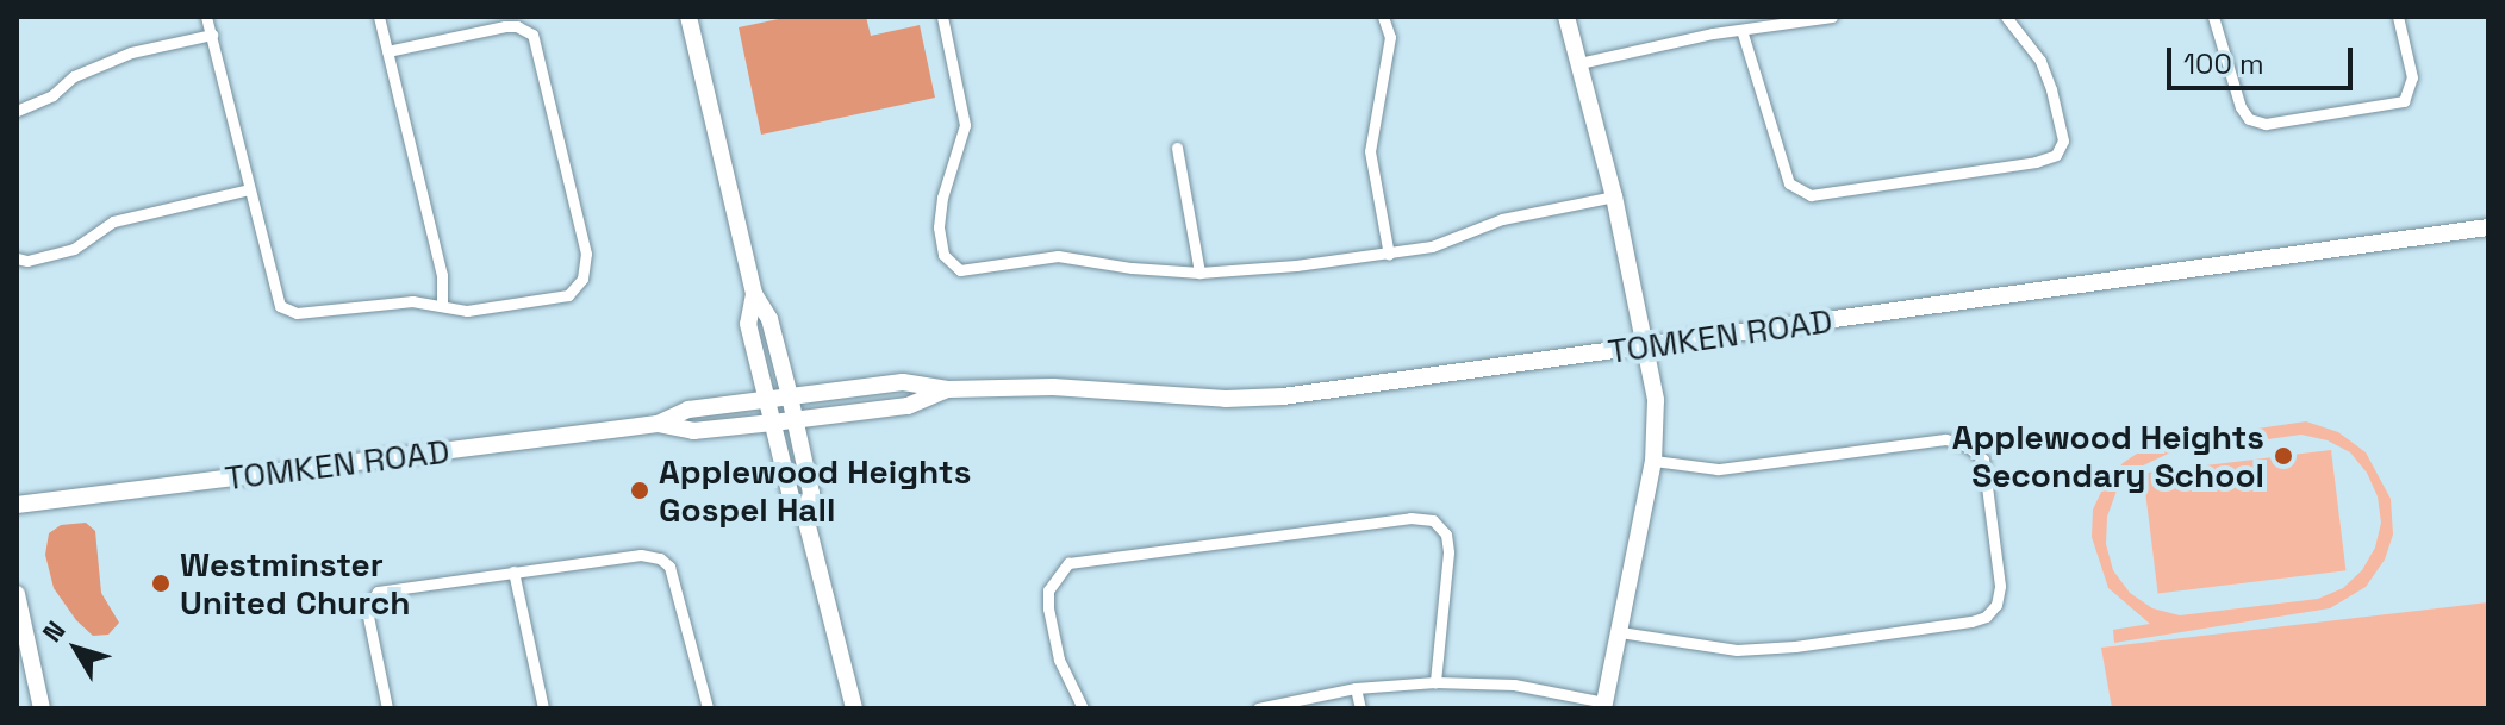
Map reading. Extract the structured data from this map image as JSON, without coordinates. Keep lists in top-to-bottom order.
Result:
{
  "streets": {
    "street": ["TOMKEN ROAD"]
  },
  "places": ["Applewood Heights Secondary School", "Applewood Heights Gospel Hall", "Westminster United Church"],
  "scale_bar": "100 m",
  "north": "top left"
}
